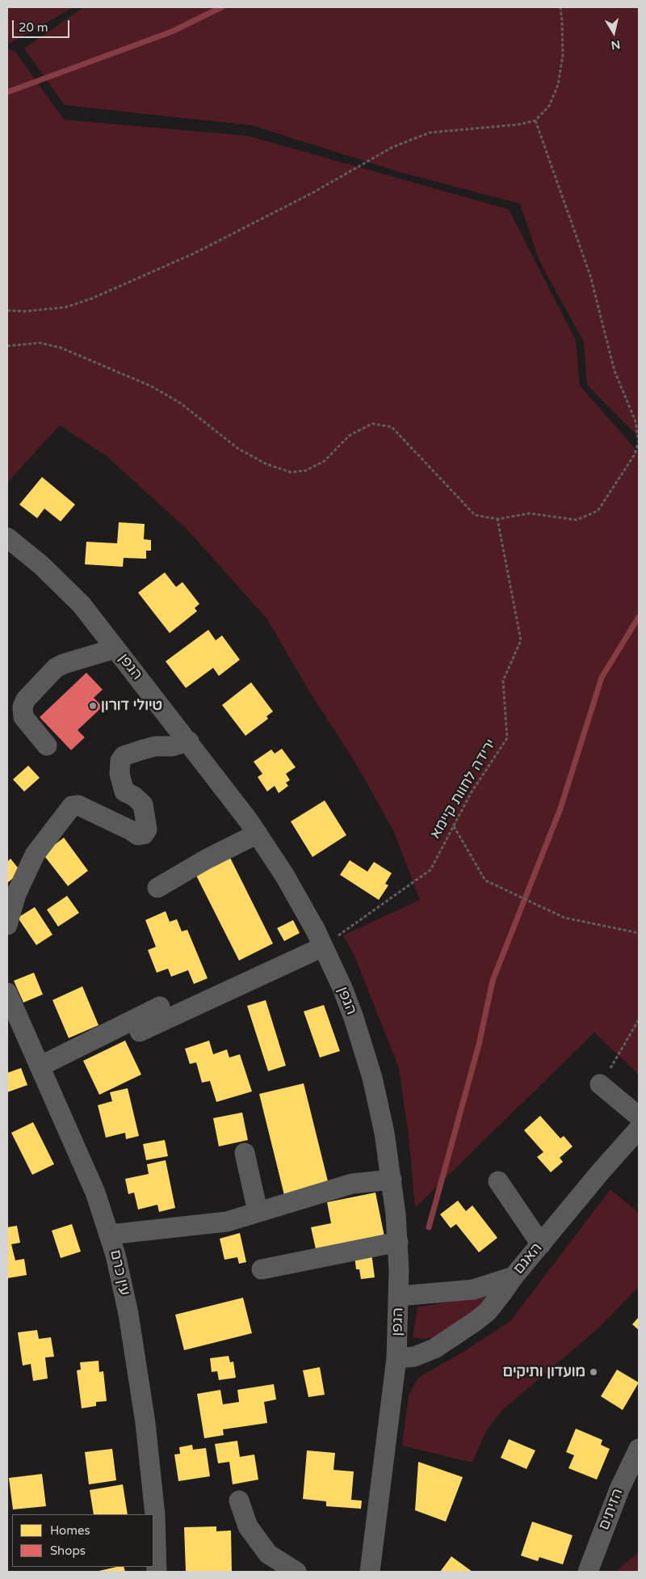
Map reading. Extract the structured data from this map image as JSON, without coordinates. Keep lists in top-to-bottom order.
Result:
{
  "streets": {
    "street": [
      "הגפן",
      "האגם",
      "עין כרם",
      "הזיתים"
    ],
    "path": ["ירידה לחוות קיימא"]
  },
  "crossings": [
    ["הגפן", "ירידה לחוות קיימא"],
    ["הגפן", "האגם"]
  ],
  "places": ["טיולי דורון", "מועדון ותיקים"],
  "legend": ["Homes", "Shops"],
  "scale_bar": "20 m",
  "north": "bottom"
}
